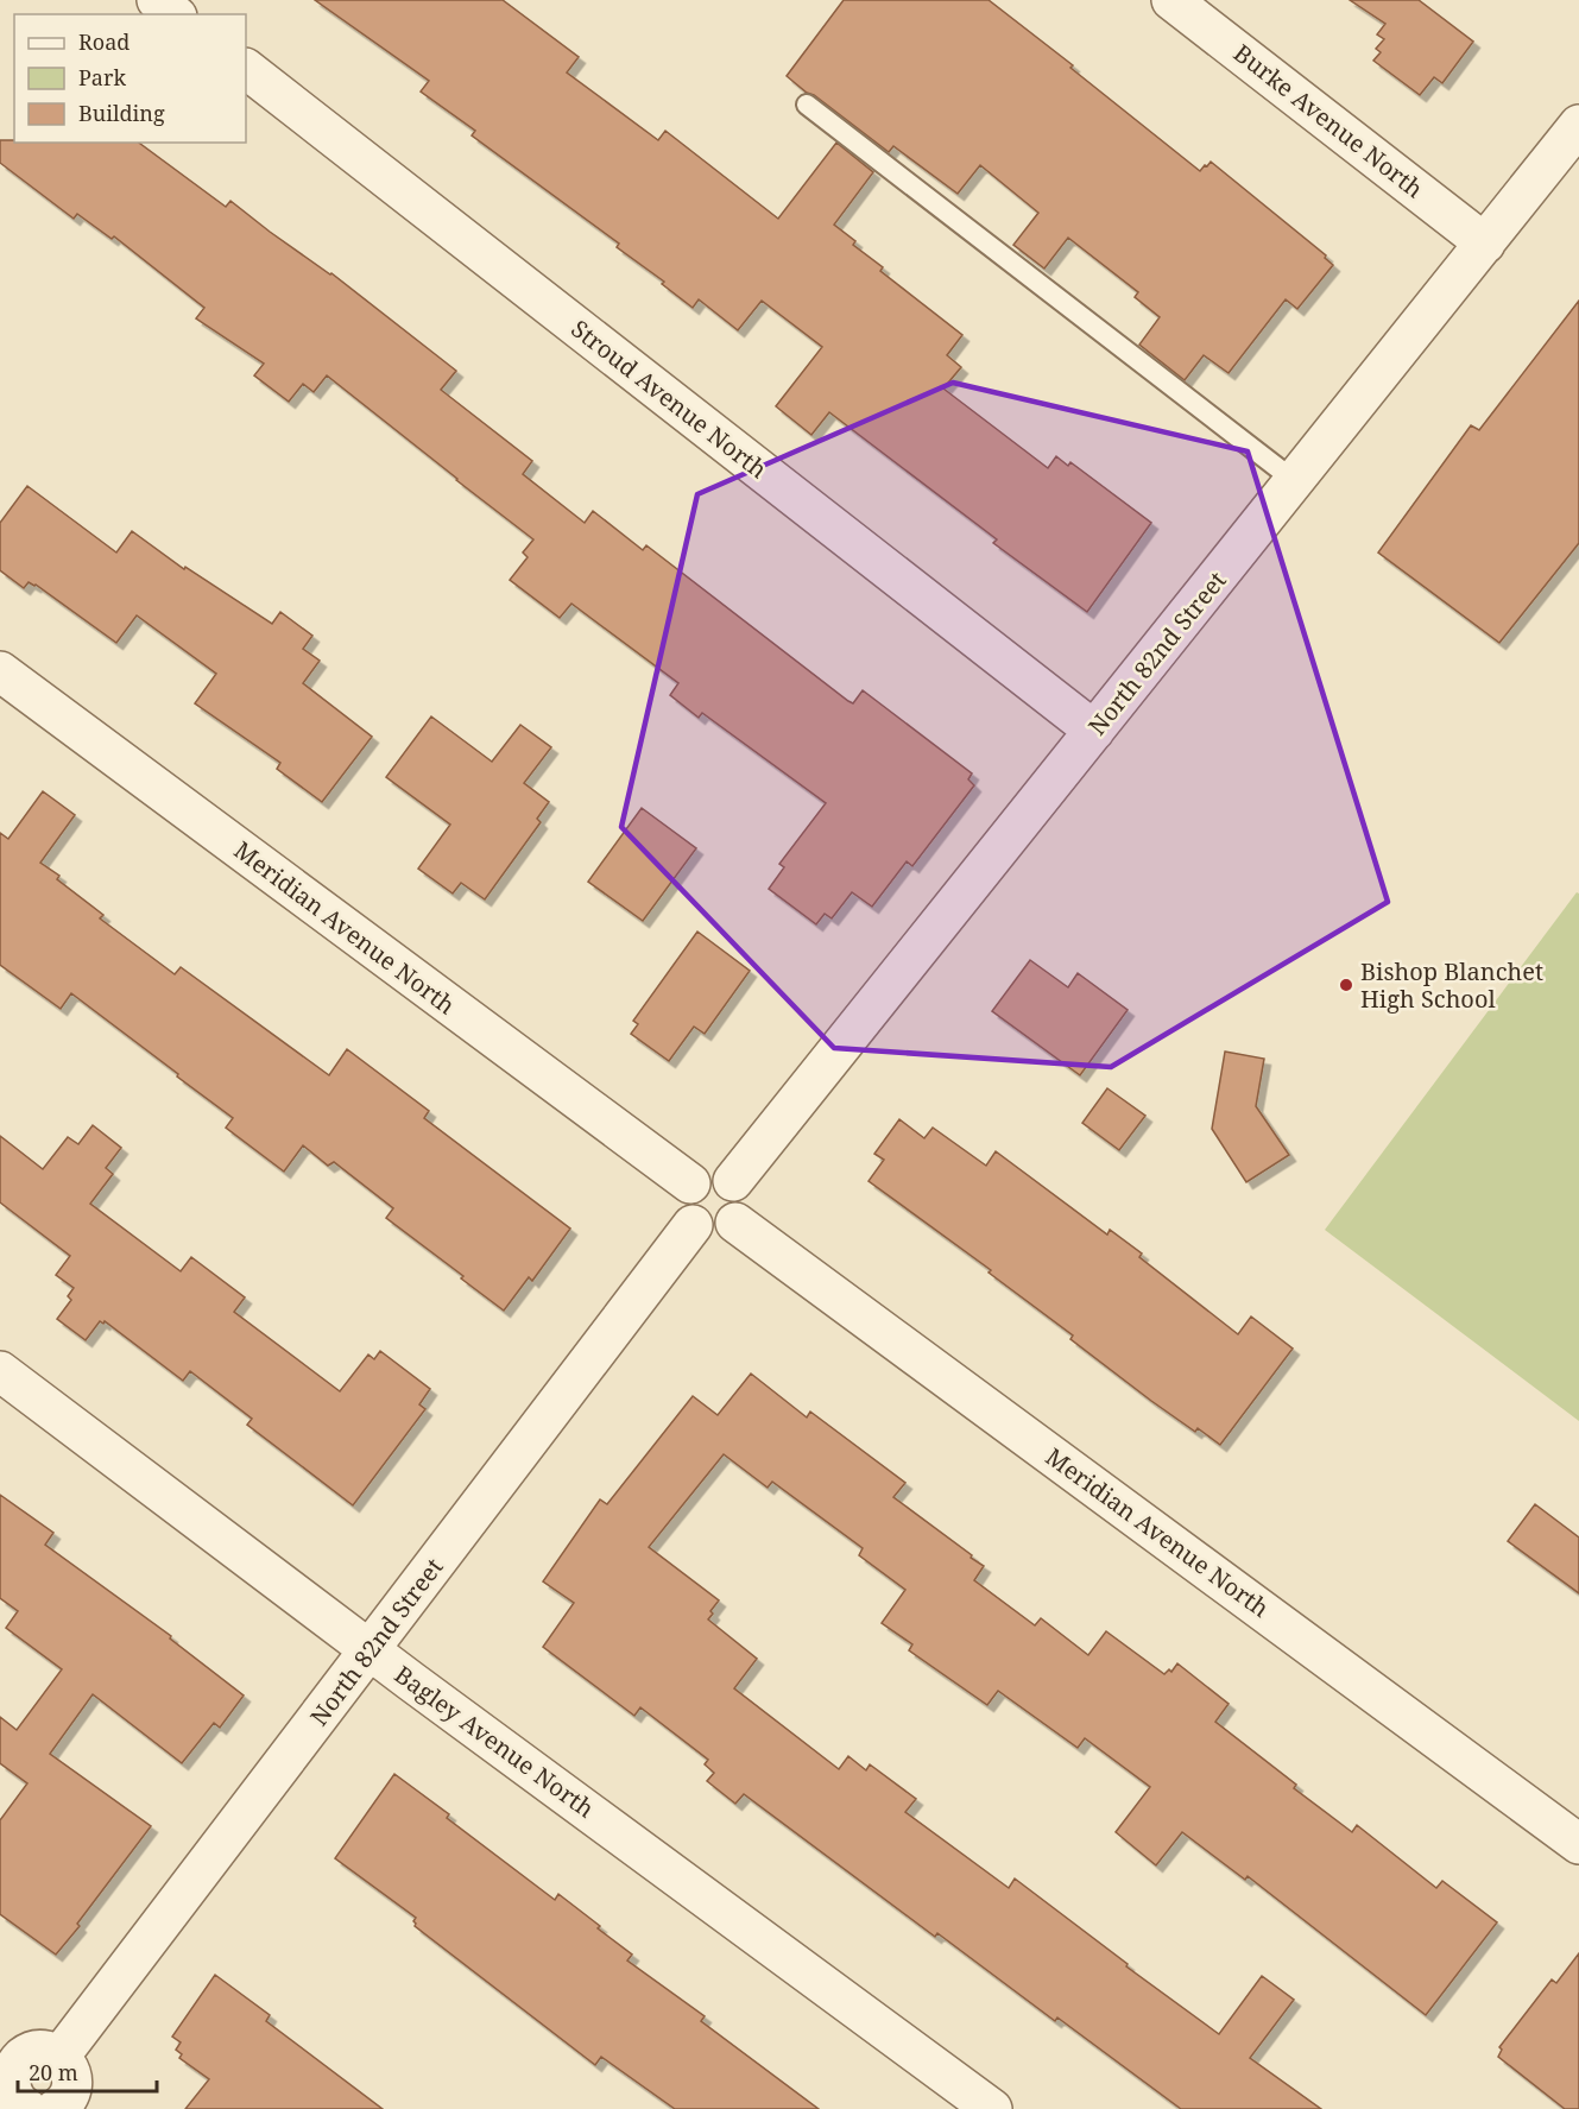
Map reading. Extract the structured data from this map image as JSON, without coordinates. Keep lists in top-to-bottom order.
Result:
{
  "streets": {
    "street": [
      "Burke Avenue North",
      "Stroud Avenue North",
      "North 82nd Street",
      "Meridian Avenue North",
      "Bagley Avenue North"
    ]
  },
  "crossings": [
    ["Burke Avenue North", "North 82nd Street"],
    ["Stroud Avenue North", "North 82nd Street"],
    ["North 82nd Street", "Meridian Avenue North"],
    ["North 82nd Street", "Bagley Avenue North"]
  ],
  "places": ["Bishop Blanchet High School"],
  "legend": ["Road", "Park", "Building"],
  "scale_bar": "20 m"
}
